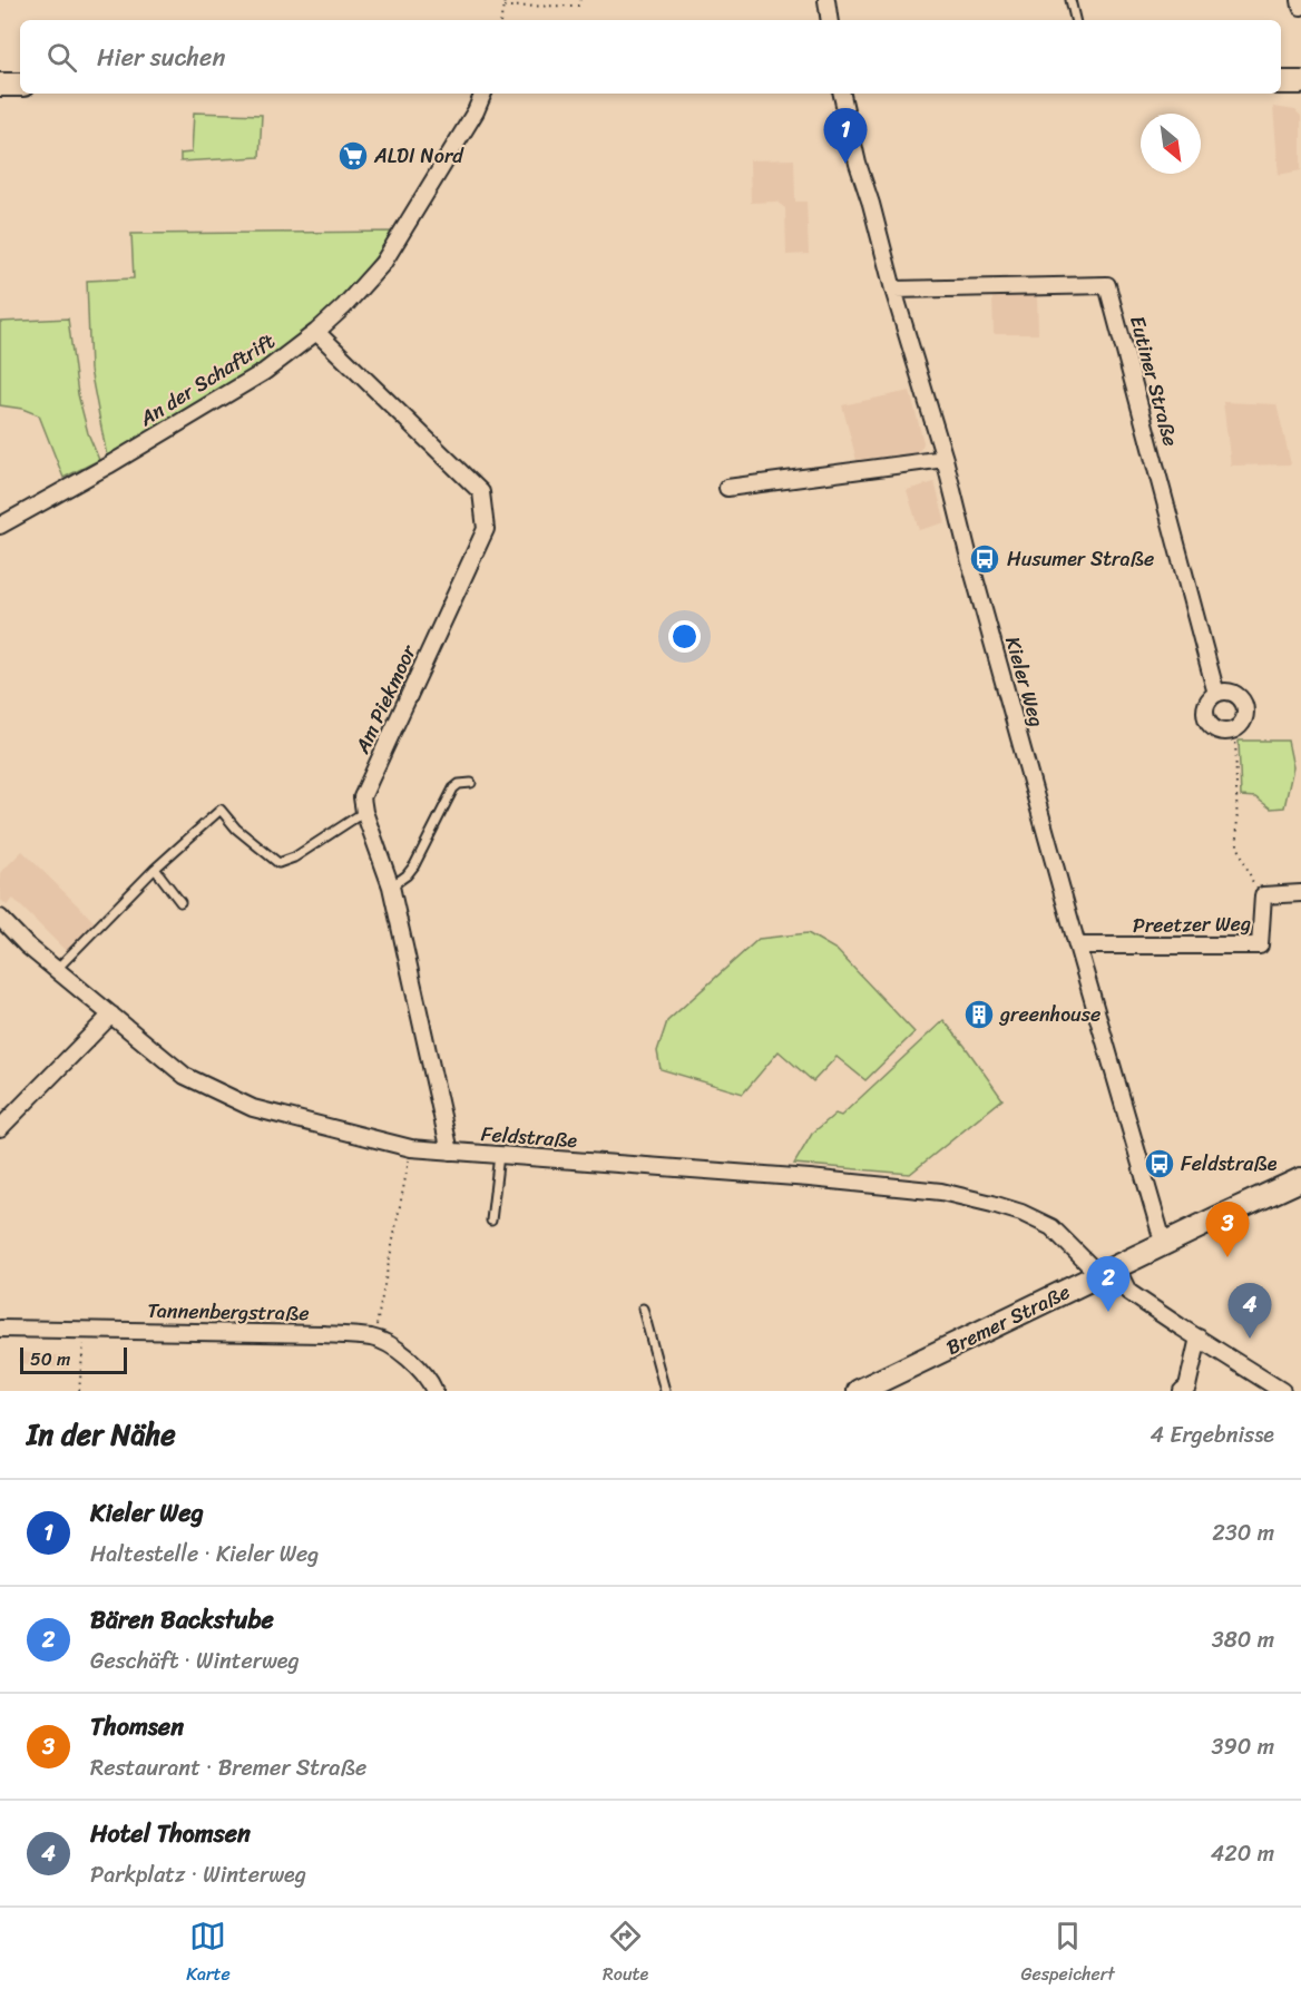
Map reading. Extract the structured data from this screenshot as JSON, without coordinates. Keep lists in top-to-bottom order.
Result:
{
  "streets": {
    "main road": ["Bremer Straße"],
    "street": [
      "An der Schaftrift",
      "Eutiner Straße",
      "Kieler Weg",
      "Am Piekmoor",
      "Preetzer Weg",
      "Feldstraße",
      "Tannenbergstraße"
    ]
  },
  "crossings": [
    ["An der Schaftrift", "Am Piekmoor"],
    ["Eutiner Straße", "Kieler Weg"],
    ["Eutiner Straße", "Preetzer Weg"],
    ["Kieler Weg", "Preetzer Weg"],
    ["Kieler Weg", "Bremer Straße"],
    ["Am Piekmoor", "Feldstraße"],
    ["Feldstraße", "Bremer Straße"]
  ],
  "places": {
    "supermarket": ["ALDI Nord"],
    "bus stop": ["Husumer Straße", "Feldstraße"],
    "building": ["greenhouse"]
  },
  "scale_bar": "50 m",
  "north": "bottom right",
  "page": {
    "search": "Hier suchen",
    "pins": [
      "1",
      "3",
      "2",
      "4"
    ],
    "scale": "50 m",
    "heading": ["In der Nähe", "4 Ergebnisse"],
    "list": [
      {
        "mark": "1",
        "name": "Kieler Weg",
        "note": "Haltestelle · Kieler Weg",
        "value": "230 m"
      },
      {
        "mark": "2",
        "name": "Bären Backstube",
        "note": "Geschäft · Winterweg",
        "value": "380 m"
      },
      {
        "mark": "3",
        "name": "Thomsen",
        "note": "Restaurant · Bremer Straße",
        "value": "390 m"
      },
      {
        "mark": "4",
        "name": "Hotel Thomsen",
        "note": "Parkplatz · Winterweg",
        "value": "420 m"
      }
    ],
    "nav": ["Karte", "Route", "Gespeichert"]
  }
}
